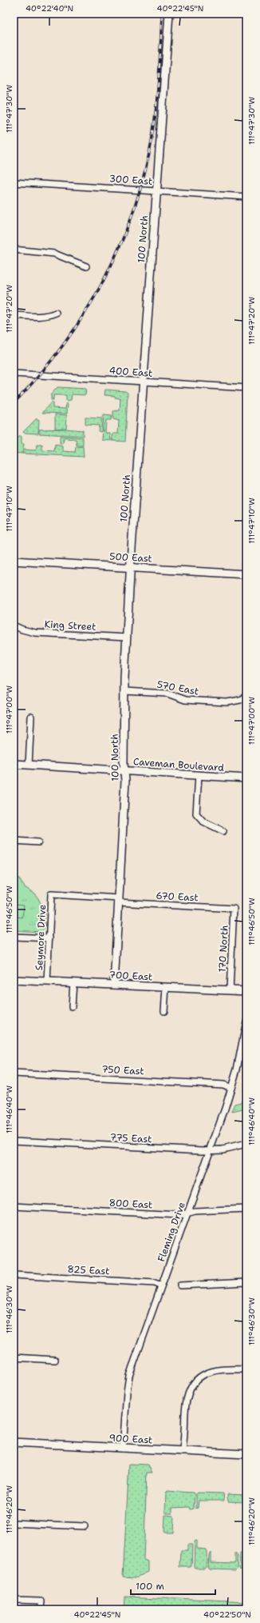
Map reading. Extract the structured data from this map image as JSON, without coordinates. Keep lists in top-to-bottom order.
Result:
{
  "streets": {
    "street": [
      "300 East",
      "100 North",
      "400 East",
      "500 East",
      "King Street",
      "570 East",
      "Caveman Boulevard",
      "670 East",
      "Seymore Drive",
      "170 North",
      "700 East",
      "750 East",
      "775 East",
      "800 East",
      "Fleming Drive",
      "825 East",
      "900 East"
    ]
  },
  "crossings": [
    ["300 East", "100 North"],
    ["100 North", "400 East"],
    ["100 North", "500 East"],
    ["100 North", "King Street"],
    ["100 North", "570 East"],
    ["100 North", "Caveman Boulevard"],
    ["100 North", "670 East"],
    ["100 North", "700 East"],
    ["670 East", "Seymore Drive"],
    ["670 East", "170 North"],
    ["Seymore Drive", "700 East"],
    ["170 North", "700 East"],
    ["750 East", "Fleming Drive"],
    ["775 East", "Fleming Drive"],
    ["800 East", "Fleming Drive"],
    ["Fleming Drive", "825 East"],
    ["Fleming Drive", "900 East"]
  ],
  "scale_bar": "100 m",
  "coordinates": [
    "40°22'40\"N",
    "40°22'45\"N",
    "111°47'30\"W",
    "111°47'20\"W",
    "111°47'10\"W",
    "111°47'00\"W",
    "111°46'50\"W",
    "111°46'40\"W",
    "111°46'30\"W",
    "111°46'20\"W",
    "40°22'50\"N"
  ]
}
